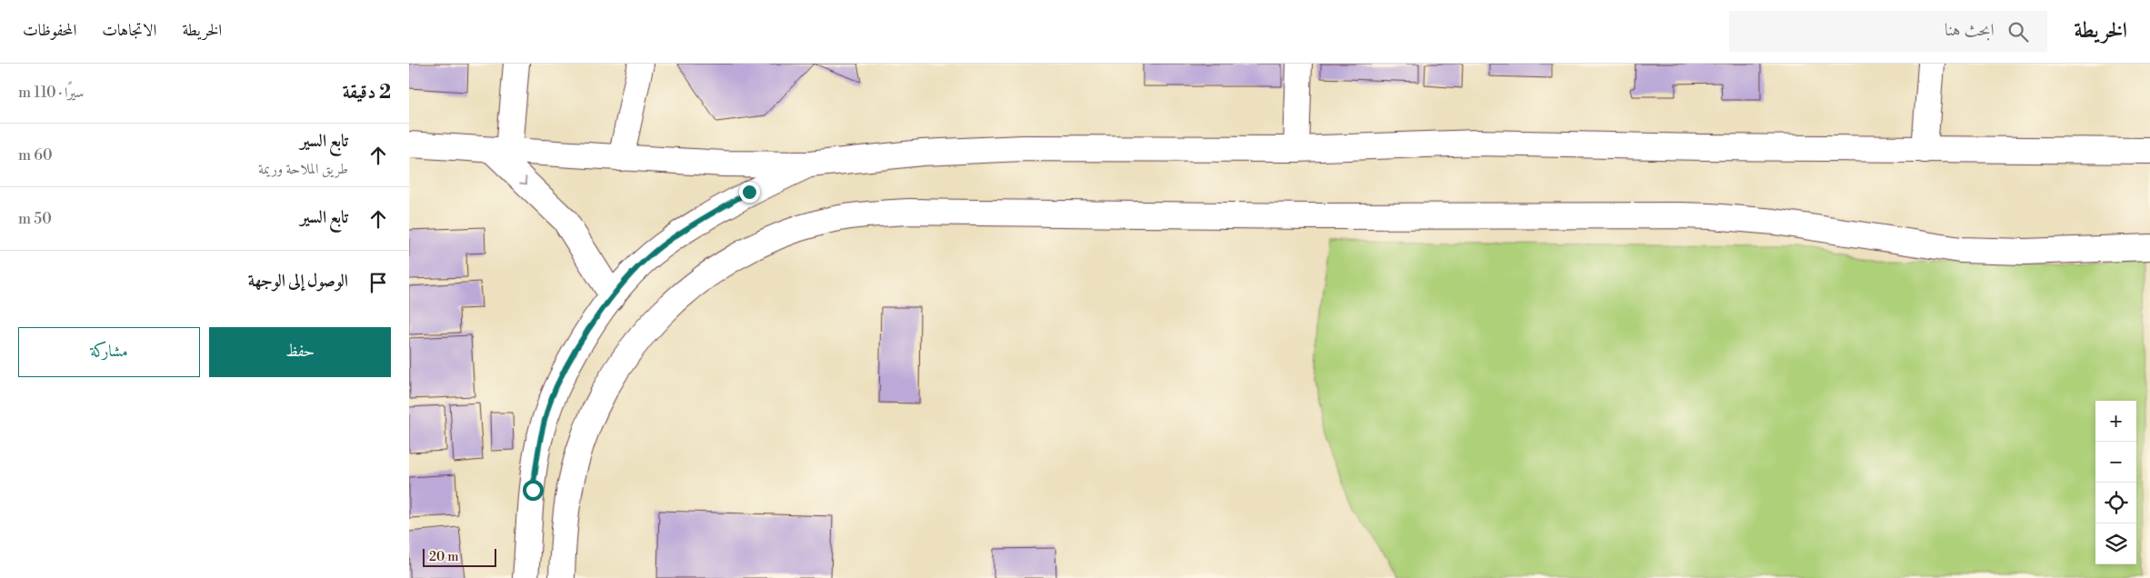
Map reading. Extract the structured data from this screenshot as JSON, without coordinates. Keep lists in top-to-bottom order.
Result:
{
  "scale_bar": "20 m",
  "page": {
    "header": "الخريطة",
    "search": "ابحث هنا",
    "nav": ["الخريطة", "الاتجاهات", "المحفوظات"],
    "heading": ["2 دقيقة", "سيرًا · 110 m"],
    "list": [
      ["تابع السير", "طريق الملاحة وريمة", "60 m"],
      ["تابع السير", "50 m"],
      "الوصول إلى الوجهة"
    ],
    "buttons": ["حفظ", "مشاركة"],
    "map_buttons": ["+", "−"],
    "scale": "20 m"
  }
}
